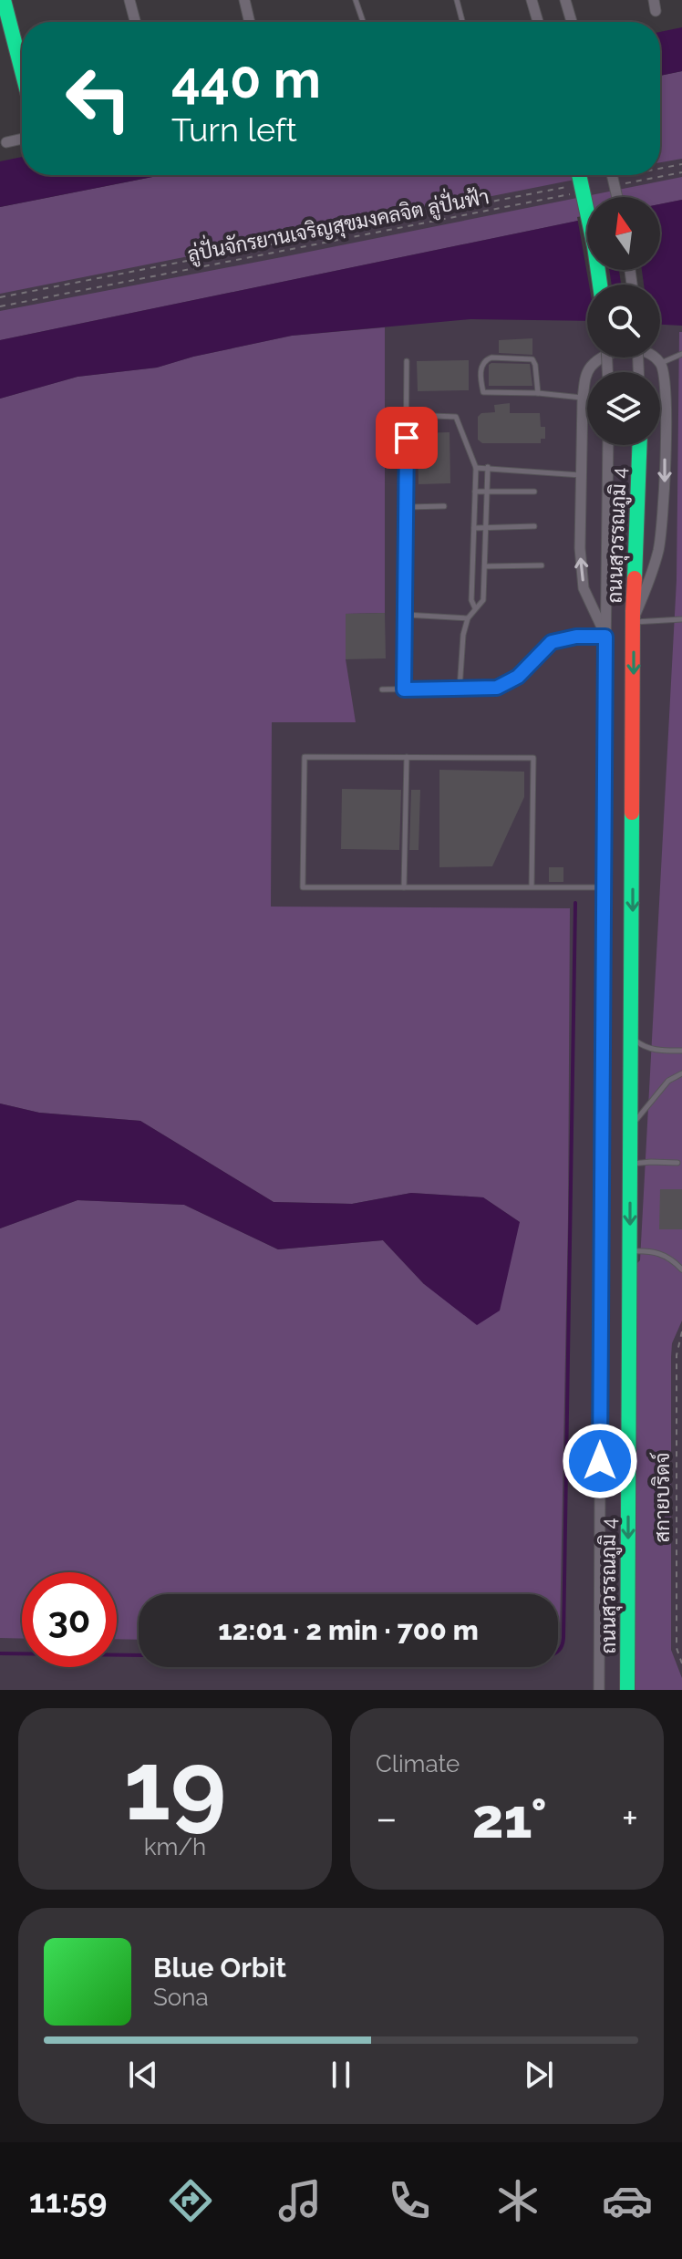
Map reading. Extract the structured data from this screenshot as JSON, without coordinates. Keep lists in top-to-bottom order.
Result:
{
  "streets": {
    "street": ["ถนนสุวรรณภูมิ 4"],
    "path": ["ลู่ปั่นจักรยานเจริญสุขมงคลจิต ลู่ปั่นฟ้า", "สกายบริดจ์"]
  },
  "north": "top",
  "page": {
    "turn": ["440 m", "Turn left"],
    "limit": "30",
    "trip": "12:01 · 2 min · 700 m",
    "tile": [
      ["19", "km/h"],
      "Climate"
    ],
    "heat": ["−", "21°", "+"],
    "song": ["Blue Orbit", "Sona"],
    "tabs": "11:59"
  }
}
